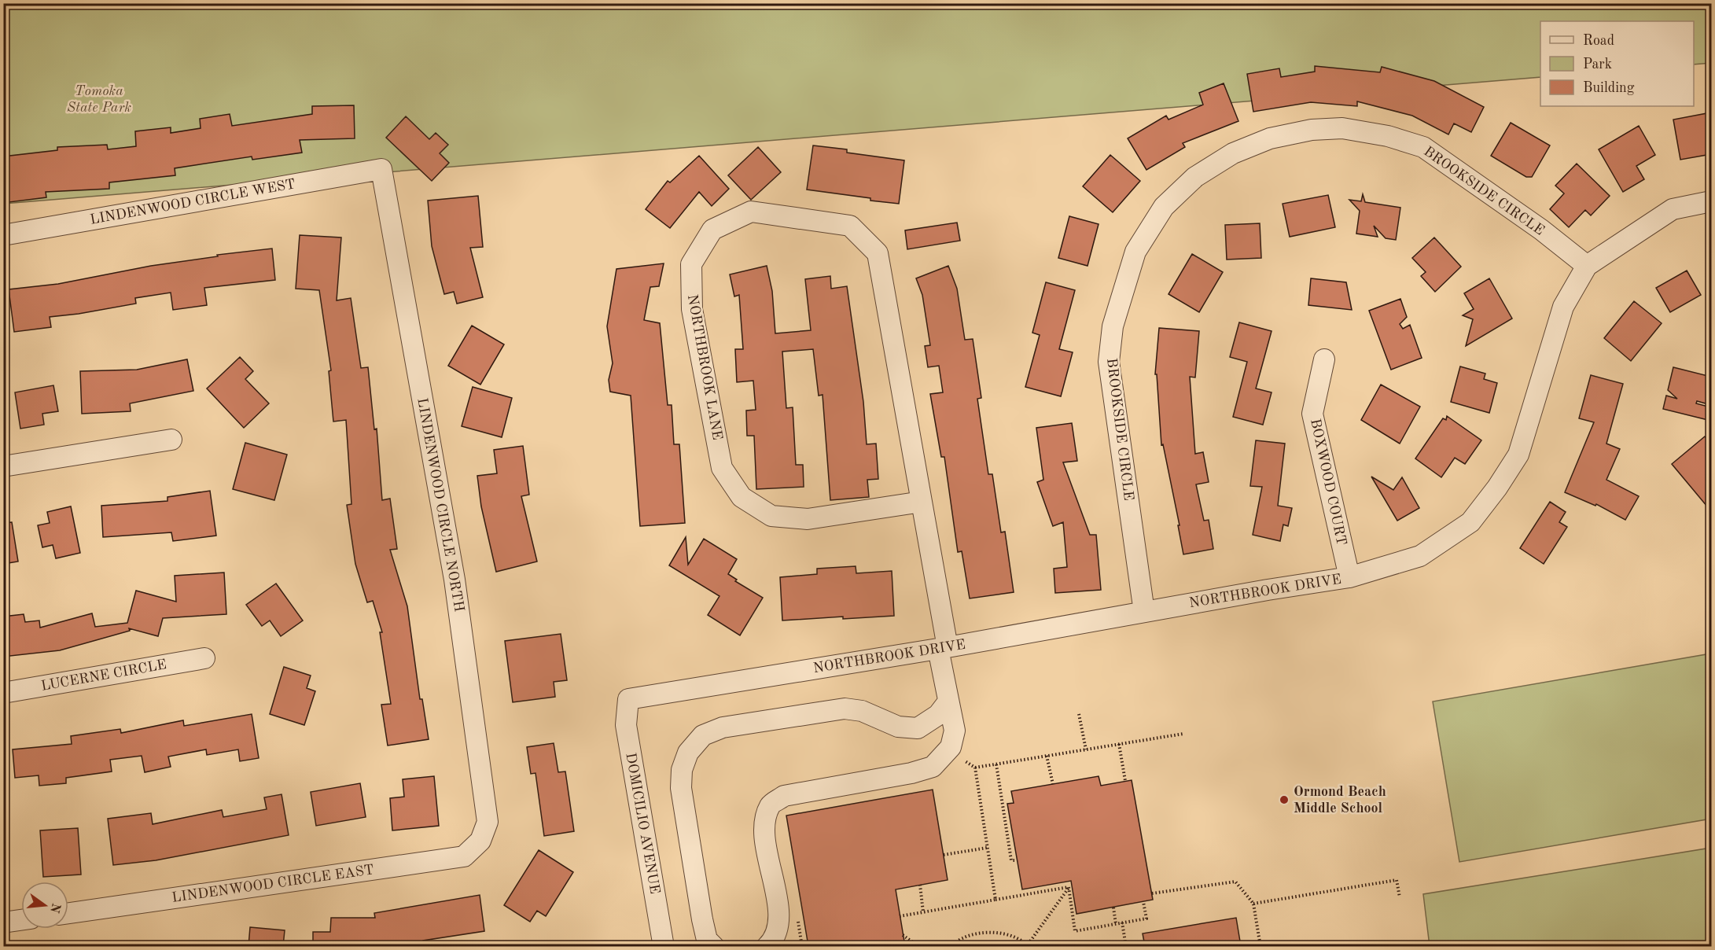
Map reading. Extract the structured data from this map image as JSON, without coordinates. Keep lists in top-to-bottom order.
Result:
{
  "streets": {
    "street": [
      "BROOKSIDE CIRCLE",
      "LINDENWOOD CIRCLE WEST",
      "NORTHBROOK LANE",
      "BOXWOOD COURT",
      "LINDENWOOD CIRCLE NORTH",
      "NORTHBROOK DRIVE",
      "LUCERNE CIRCLE",
      "DOMICILIO AVENUE",
      "LINDENWOOD CIRCLE EAST"
    ]
  },
  "crossings": [
    ["BROOKSIDE CIRCLE", "NORTHBROOK DRIVE"],
    ["LINDENWOOD CIRCLE WEST", "LINDENWOOD CIRCLE NORTH"],
    ["NORTHBROOK LANE", "NORTHBROOK DRIVE"],
    ["BOXWOOD COURT", "NORTHBROOK DRIVE"],
    ["LINDENWOOD CIRCLE NORTH", "LINDENWOOD CIRCLE EAST"],
    ["NORTHBROOK DRIVE", "DOMICILIO AVENUE"]
  ],
  "parks": ["Tomoka State Park"],
  "places": ["Ormond Beach Middle School"],
  "legend": ["Road", "Park", "Building"],
  "north": "right"
}
